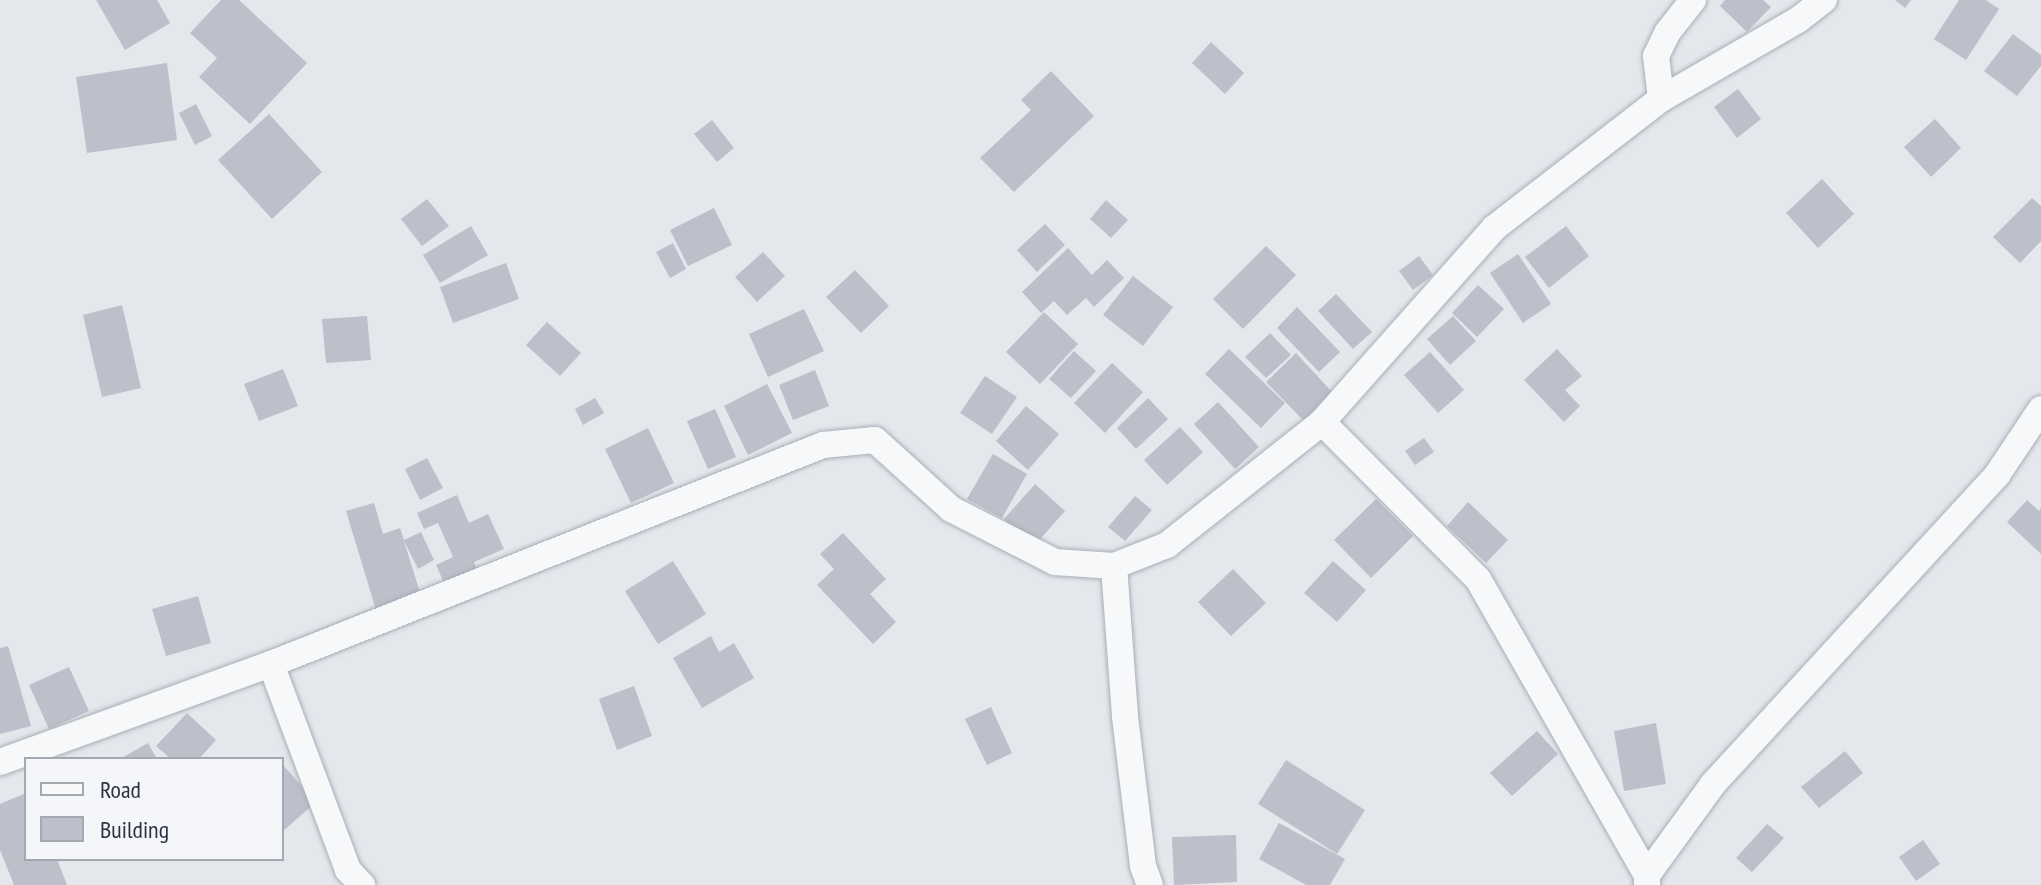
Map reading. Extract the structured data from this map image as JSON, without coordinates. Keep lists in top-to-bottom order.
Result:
{
  "legend": ["Road", "Building"]
}
